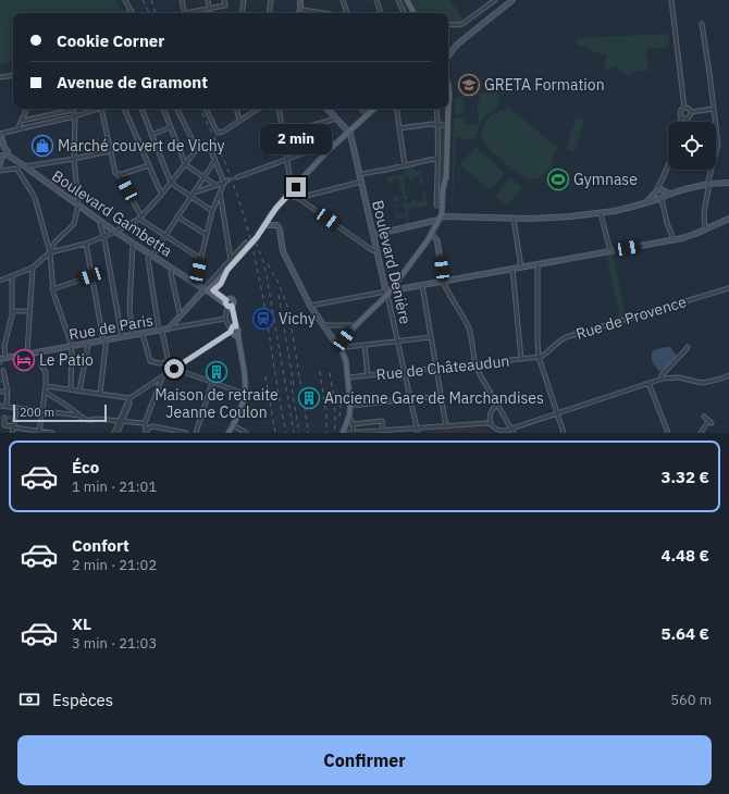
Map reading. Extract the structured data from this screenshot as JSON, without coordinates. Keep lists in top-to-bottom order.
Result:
{
  "streets": {
    "main road": ["Boulevard Gambetta"],
    "street": [
      "Boulevard Denière",
      "Rue de Provence",
      "Rue de Paris",
      "Rue de Châteaudun"
    ]
  },
  "crossings": [
    ["Boulevard Denière", "Rue de Châteaudun"],
    ["Rue de Provence", "Rue de Châteaudun"]
  ],
  "places": {
    "school or university": ["GRETA Formation"],
    "shop": ["Marché couvert de Vichy"],
    "sports": ["Gymnase"],
    "station": ["Vichy"],
    "hotel": ["Le Patio"],
    "building": ["Maison de retraite Jeanne Coulon", "Ancienne Gare de Marchandises"]
  },
  "scale_bar": "200 m",
  "page": {
    "banner": ["Cookie Corner", "Avenue de Gramont"],
    "bubble": "2 min",
    "scale": "200 m",
    "list": [
      {
        "name": "Éco",
        "note": "1 min · 21:01",
        "value": "3.32 €"
      },
      {
        "name": "Confort",
        "note": "2 min · 21:02",
        "value": "4.48 €"
      },
      {
        "name": "XL",
        "note": "3 min · 21:03",
        "value": "5.64 €"
      }
    ],
    "pay": ["Espèces", "560 m"],
    "buttons": "Confirmer"
  }
}
